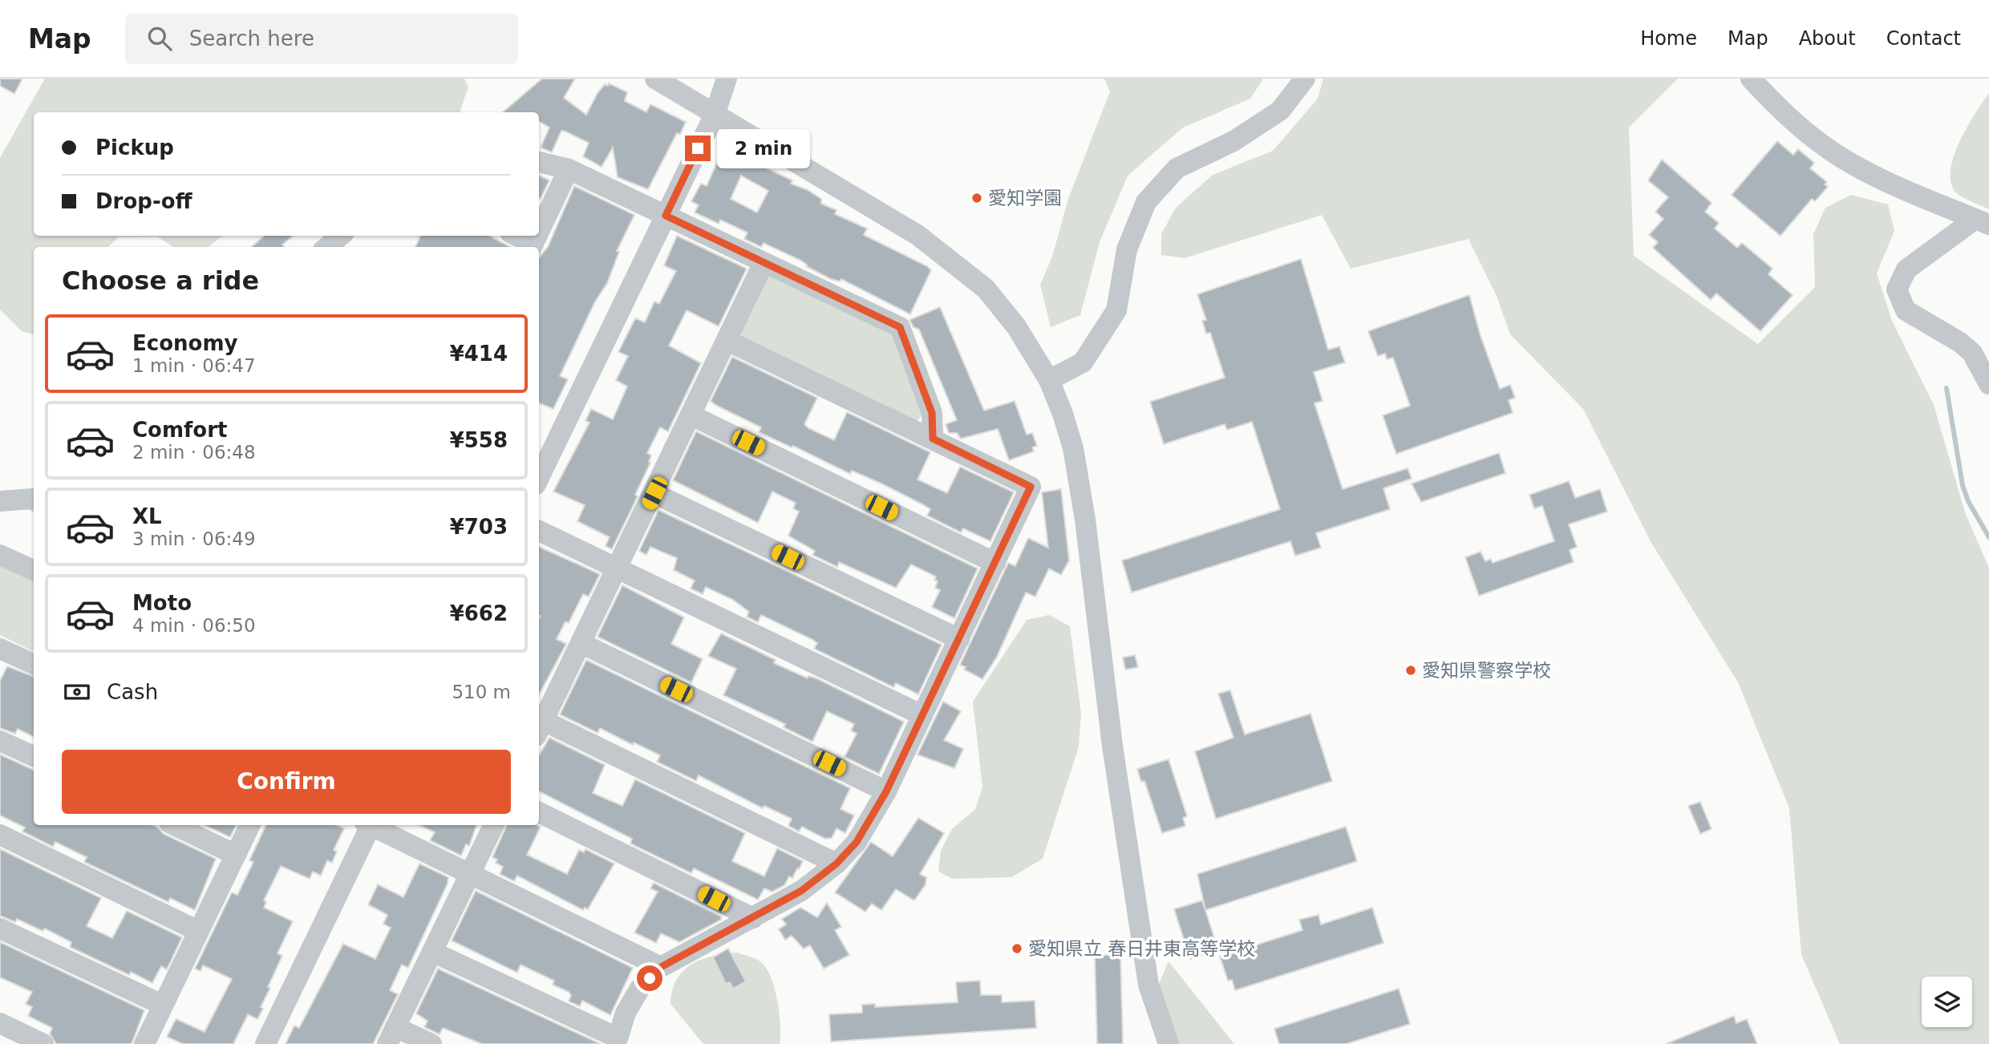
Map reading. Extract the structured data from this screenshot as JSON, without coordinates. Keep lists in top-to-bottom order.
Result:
{
  "places": ["愛知学園", "愛知県警察学校", "愛知県立 春日井東高等学校"],
  "page": {
    "header": "Map",
    "search": "Search here",
    "nav": [
      "Home",
      "Map",
      "About",
      "Contact"
    ],
    "banner": ["Pickup", "Drop-off"],
    "bubble": "2 min",
    "heading": "Choose a ride",
    "list": [
      {
        "name": "Economy",
        "note": "1 min · 06:47",
        "value": "¥414"
      },
      {
        "name": "Comfort",
        "note": "2 min · 06:48",
        "value": "¥558"
      },
      {
        "name": "XL",
        "note": "3 min · 06:49",
        "value": "¥703"
      },
      {
        "name": "Moto",
        "note": "4 min · 06:50",
        "value": "¥662"
      }
    ],
    "pay": ["Cash", "510 m"],
    "buttons": "Confirm"
  }
}
